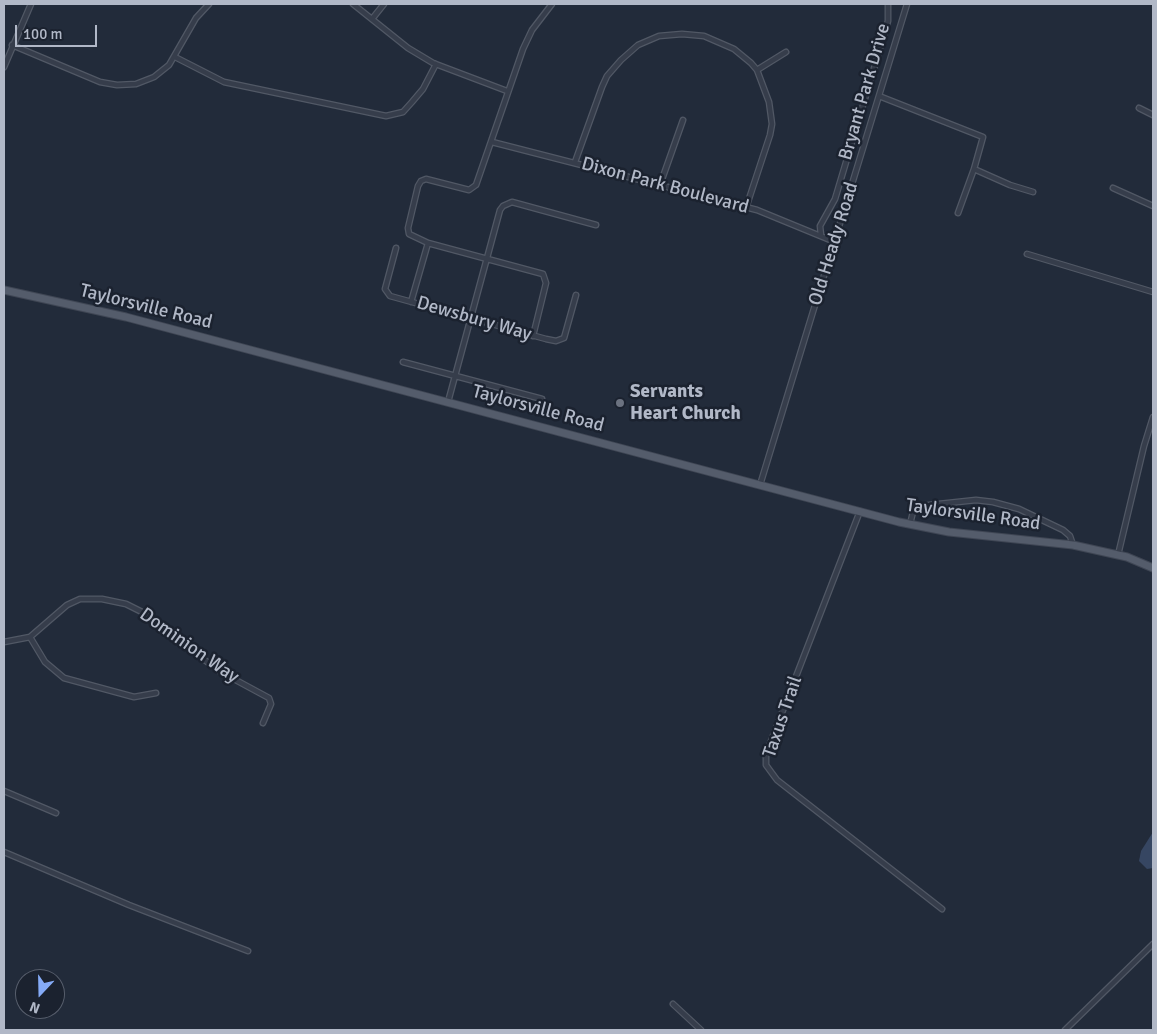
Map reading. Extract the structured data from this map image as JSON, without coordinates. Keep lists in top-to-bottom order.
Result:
{
  "streets": {
    "main road": ["Taylorsville Road"],
    "street": [
      "Bryant Park Drive",
      "Dixon Park Boulevard",
      "Old Heady Road",
      "Dewsbury Way",
      "Dominion Way",
      "Taxus Trail"
    ]
  },
  "crossings": [
    ["Bryant Park Drive", "Dixon Park Boulevard"],
    ["Dixon Park Boulevard", "Old Heady Road"],
    ["Old Heady Road", "Taylorsville Road"],
    ["Taylorsville Road", "Taxus Trail"]
  ],
  "places": ["Servants Heart Church"],
  "scale_bar": "100 m",
  "north": "bottom"
}
